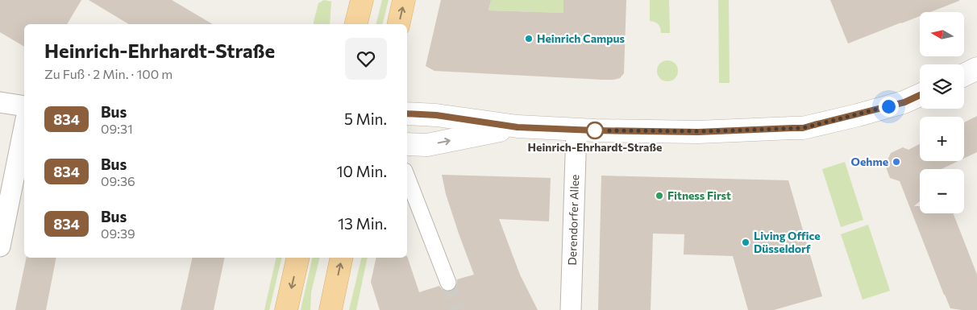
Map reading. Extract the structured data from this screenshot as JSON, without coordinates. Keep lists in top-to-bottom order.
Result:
{
  "streets": {
    "street": ["Derendorfer Allee"]
  },
  "places": [
    "Heinrich Campus",
    "Heinrich-Ehrhardt-Straße",
    "Oehme",
    "Fitness First",
    "Living Office Düsseldorf"
  ],
  "lines": ["bus line 834"],
  "north": "left",
  "page": {
    "map_buttons": ["+", "−"],
    "heading": ["Heinrich-Ehrhardt-Straße", "Zu Fuß · 2 Min. · 100 m"],
    "list": [
      {
        "mark": "834",
        "name": "Bus",
        "note": "09:31",
        "value": "5 Min."
      },
      {
        "mark": "834",
        "name": "Bus",
        "note": "09:36",
        "value": "10 Min."
      },
      {
        "mark": "834",
        "name": "Bus",
        "note": "09:39",
        "value": "13 Min."
      }
    ]
  }
}
